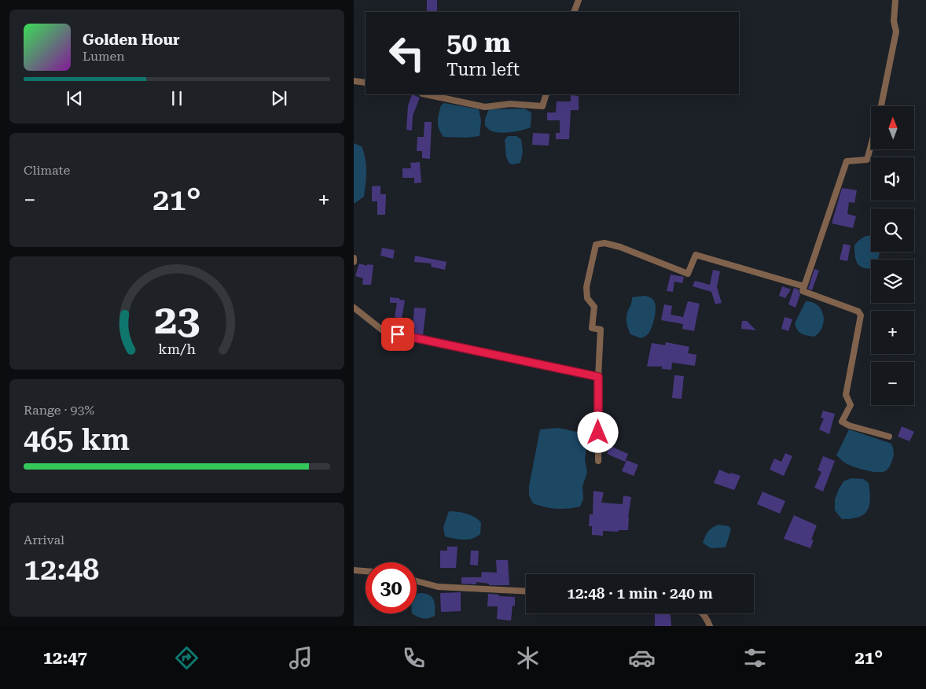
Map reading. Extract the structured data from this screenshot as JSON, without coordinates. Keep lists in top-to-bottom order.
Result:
{
  "north": "top",
  "page": {
    "turn": ["50 m", "Turn left"],
    "song": ["Golden Hour", "Lumen"],
    "map_buttons": ["+", "−"],
    "tile": [
      "Climate",
      ["Range · 93%", "465 km"],
      ["Arrival", "12:48"]
    ],
    "heat": ["−", "21°", "+"],
    "limit": "30",
    "trip": "12:48 · 1 min · 240 m",
    "tabs": ["12:47", "21°"],
    "gauge": ["23", "km/h"]
  }
}
